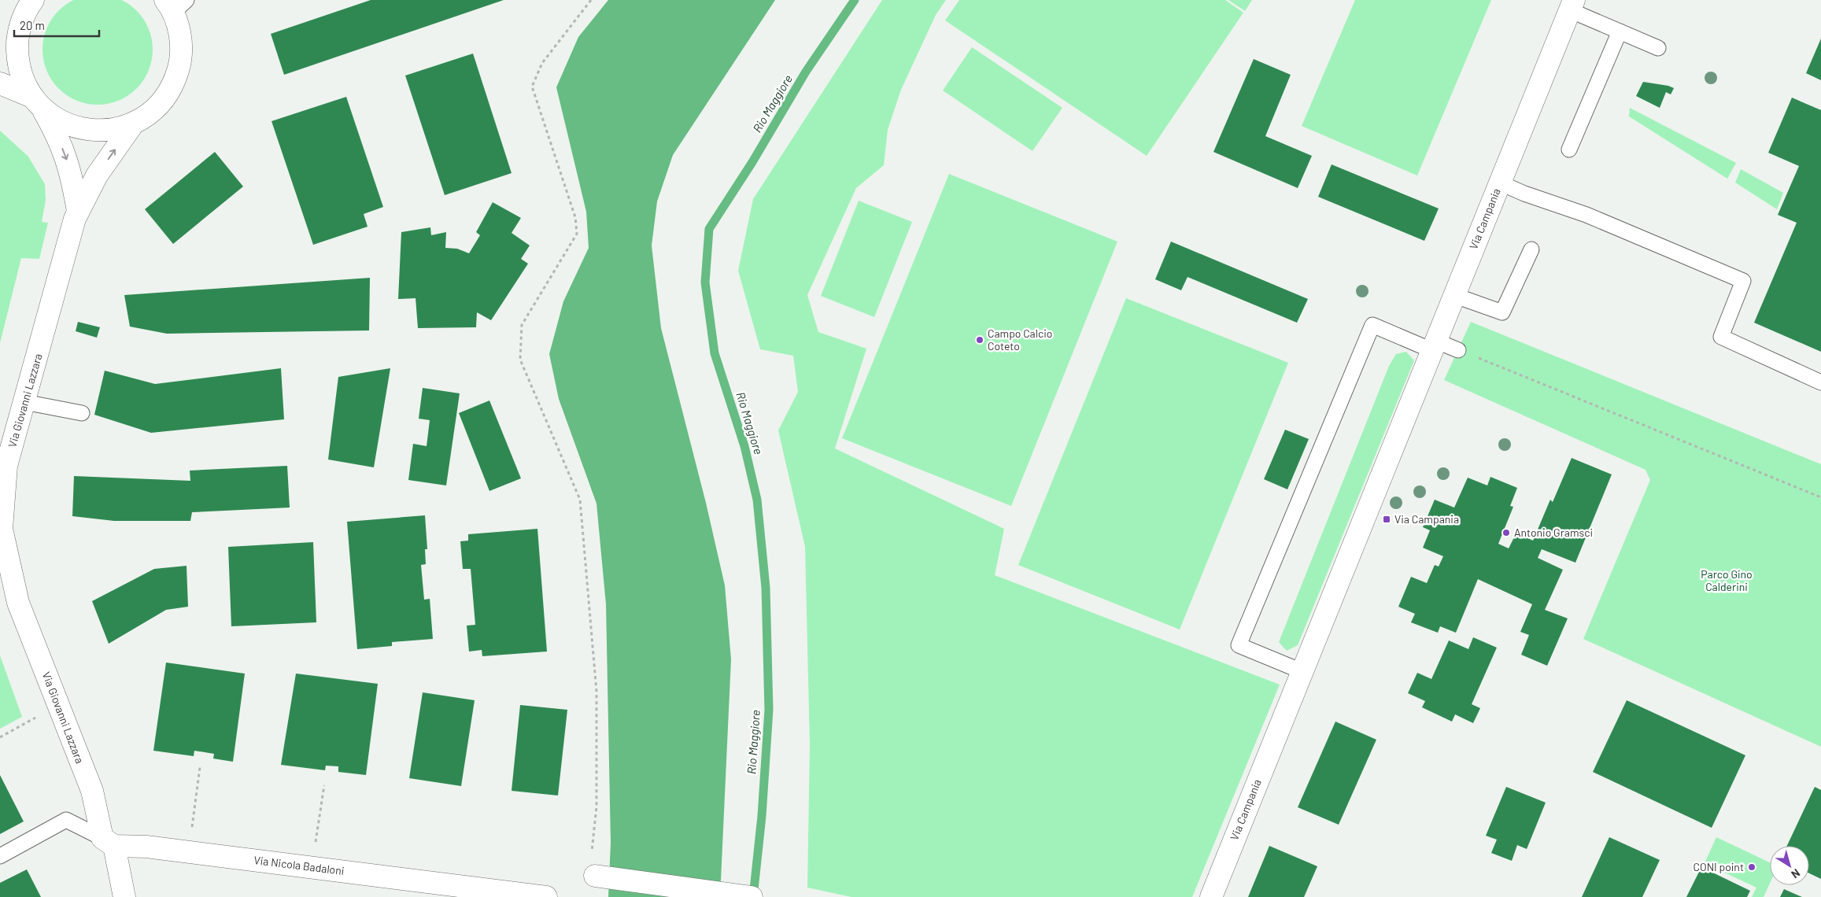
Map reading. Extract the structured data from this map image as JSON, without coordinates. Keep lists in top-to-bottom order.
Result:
{
  "streets": {
    "street": ["Via Campania", "Via Giovanni Lazzara", "Via Nicola Badaloni"]
  },
  "crossings": [
    ["Via Giovanni Lazzara", "Via Nicola Badaloni"]
  ],
  "water": ["Rio Maggiore"],
  "parks": ["Parco Gino Calderini"],
  "places": {
    "other": ["Campo Calcio Coteto", "Antonio Gramsci", "CONI point"],
    "transit": ["Via Campania"]
  },
  "scale_bar": "20 m",
  "north": "bottom right"
}
